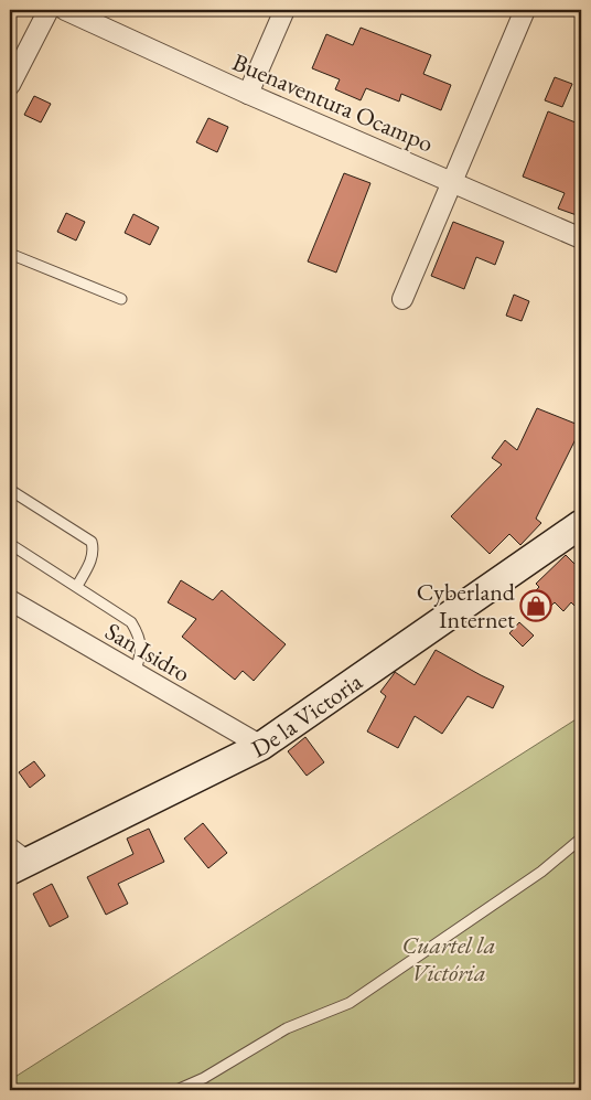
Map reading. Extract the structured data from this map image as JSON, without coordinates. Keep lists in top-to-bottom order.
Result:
{
  "streets": {
    "main road": ["De la Victoria"],
    "street": ["Buenaventura Ocampo", "San Isidro"]
  },
  "crossings": [
    ["San Isidro", "De la Victoria"]
  ],
  "parks": ["Cuartel la Victória"],
  "places": {
    "shop": ["Cyberland Internet"]
  }
}
